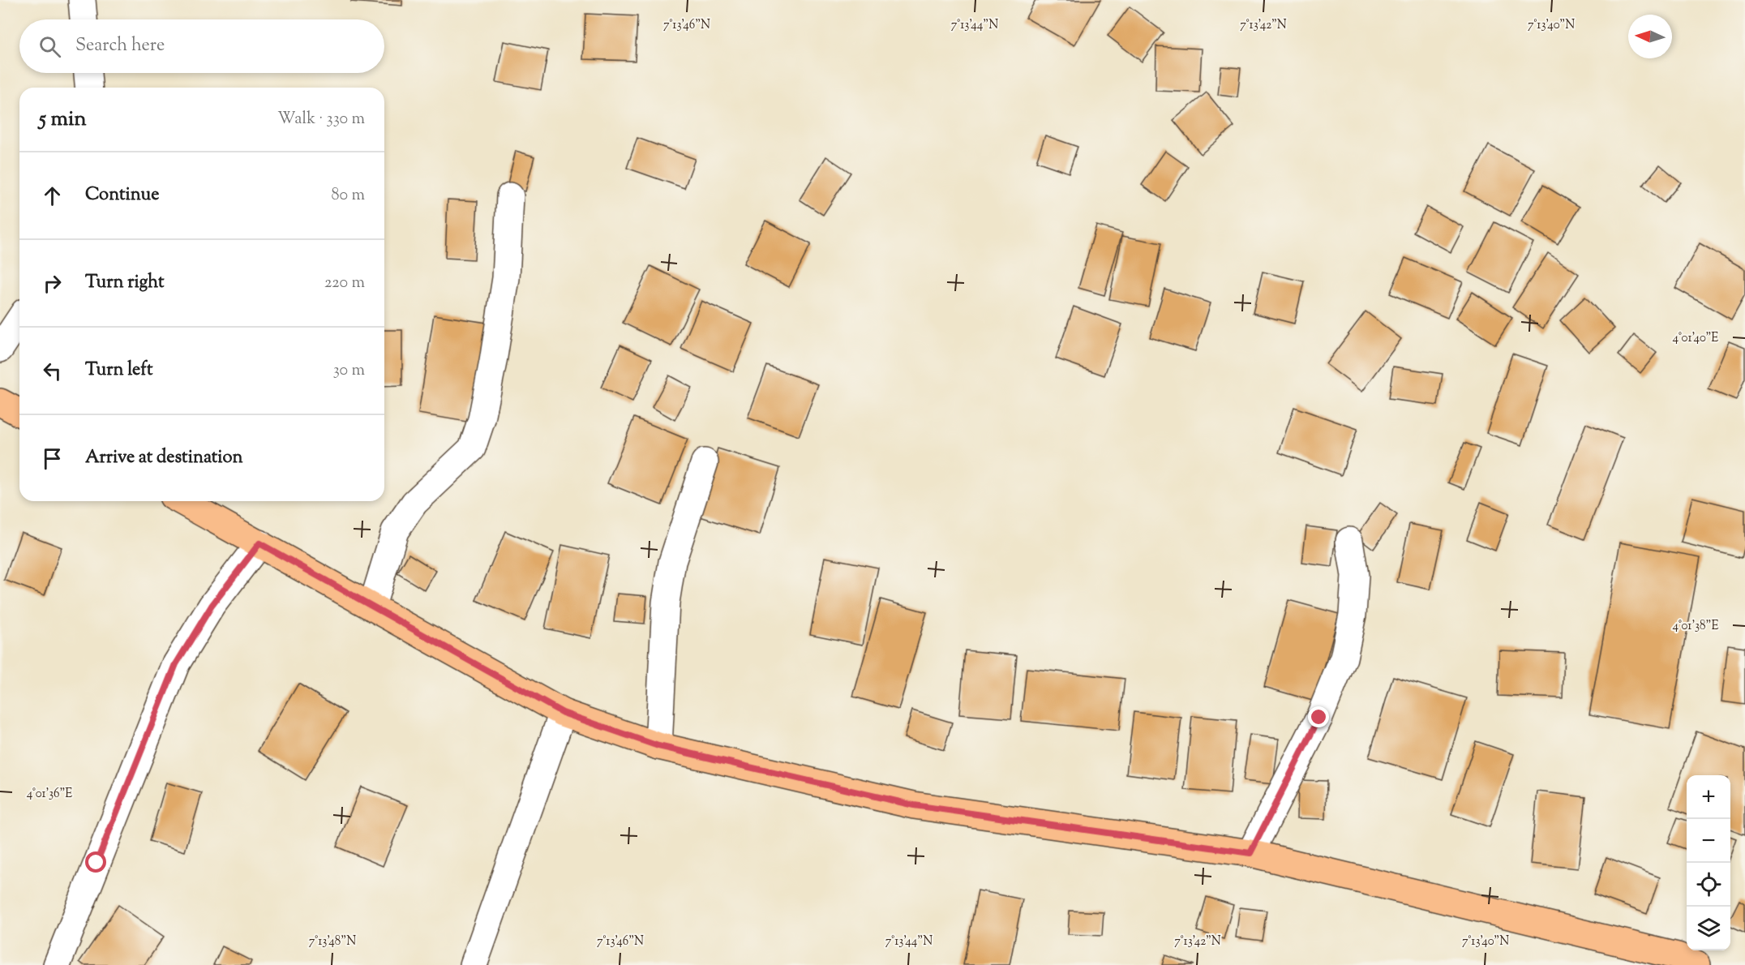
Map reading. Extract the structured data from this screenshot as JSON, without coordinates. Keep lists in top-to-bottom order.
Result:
{
  "north": "left",
  "page": {
    "search": "Search here",
    "heading": ["5 min", "Walk · 330 m"],
    "list": [
      ["Continue", "80 m"],
      ["Turn right", "220 m"],
      ["Turn left", "30 m"],
      "Arrive at destination"
    ],
    "map_buttons": ["+", "−"]
  },
  "coordinates": [
    "7°13'46\"N",
    "7°13'44\"N",
    "7°13'42\"N",
    "7°13'40\"N",
    "4°01'40\"E",
    "4°01'38\"E",
    "4°01'36\"E",
    "7°13'48\"N"
  ]
}
